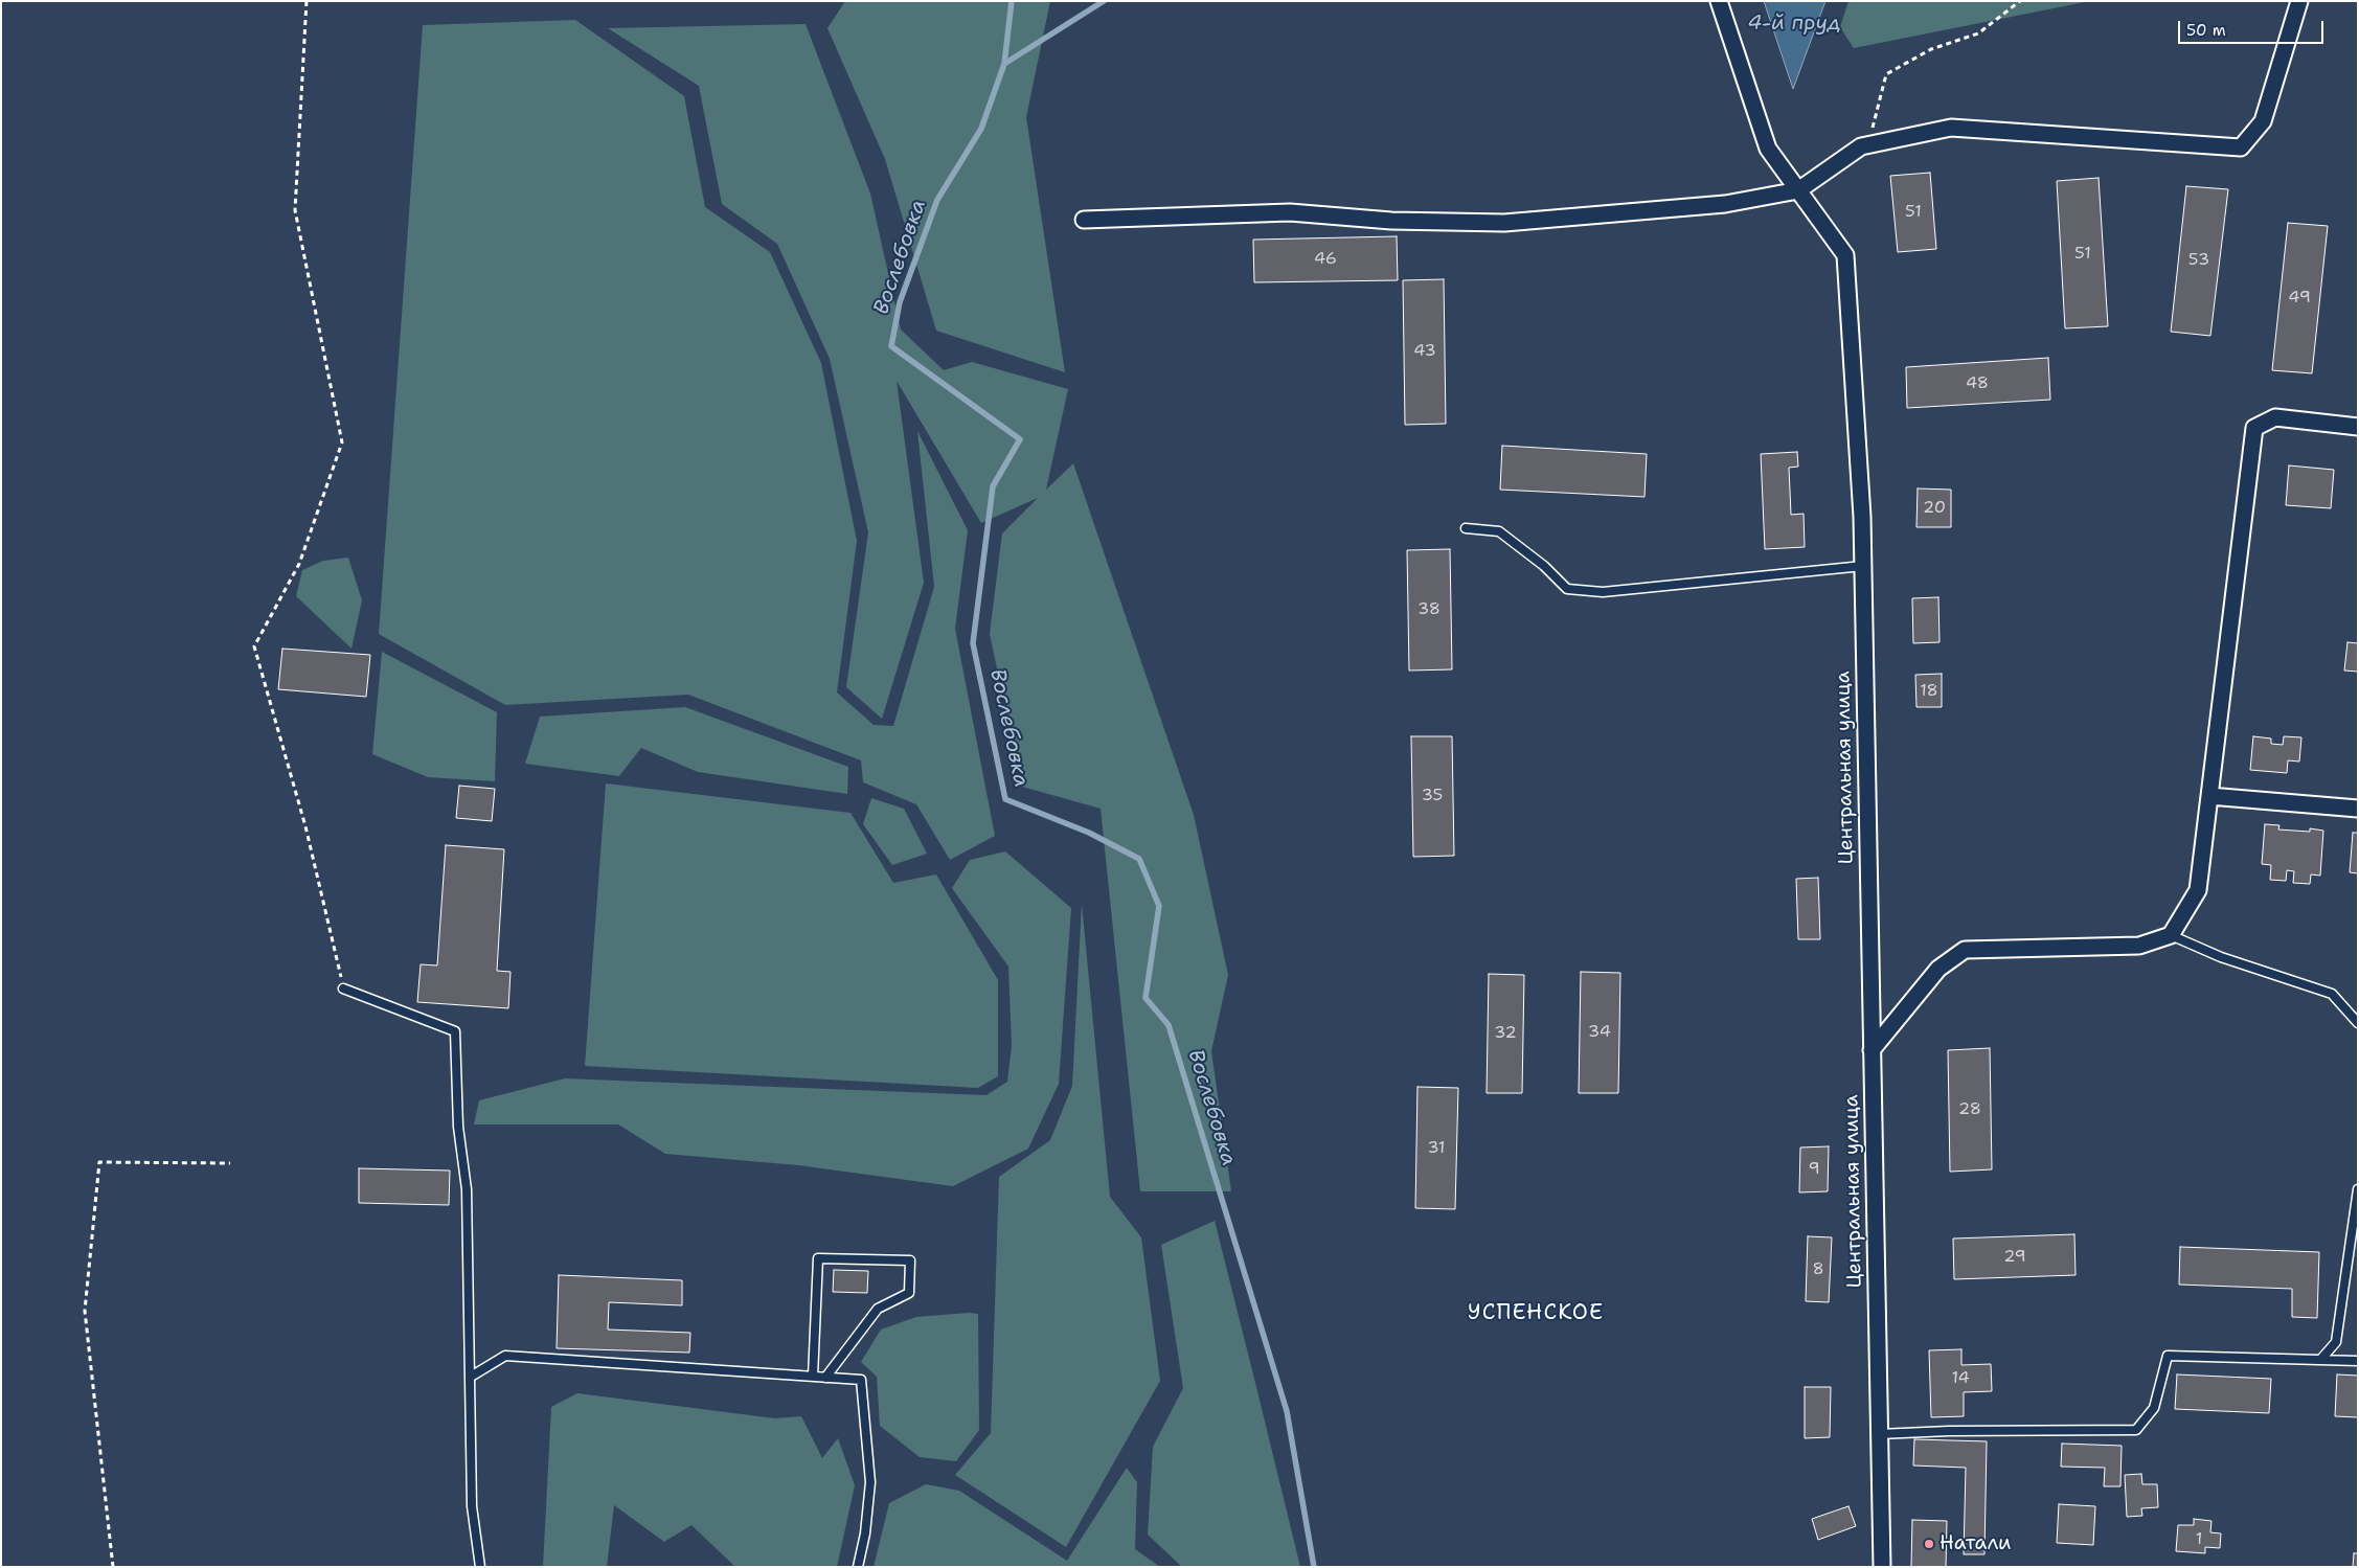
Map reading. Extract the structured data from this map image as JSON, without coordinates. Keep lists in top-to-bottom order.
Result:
{
  "streets": {
    "street": ["Центральная улица"]
  },
  "districts": ["УСПЕНСКОЕ"],
  "water": ["4-й пруд", "Вослебовка"],
  "places": ["Натали"],
  "house_numbers": [
    "51",
    "51",
    "46",
    "53",
    "49",
    "43",
    "48",
    "20",
    "38",
    "18",
    "35",
    "34",
    "32",
    "28",
    "31",
    "9",
    "29",
    "8",
    "14",
    "1"
  ],
  "scale_bar": "50 m"
}
